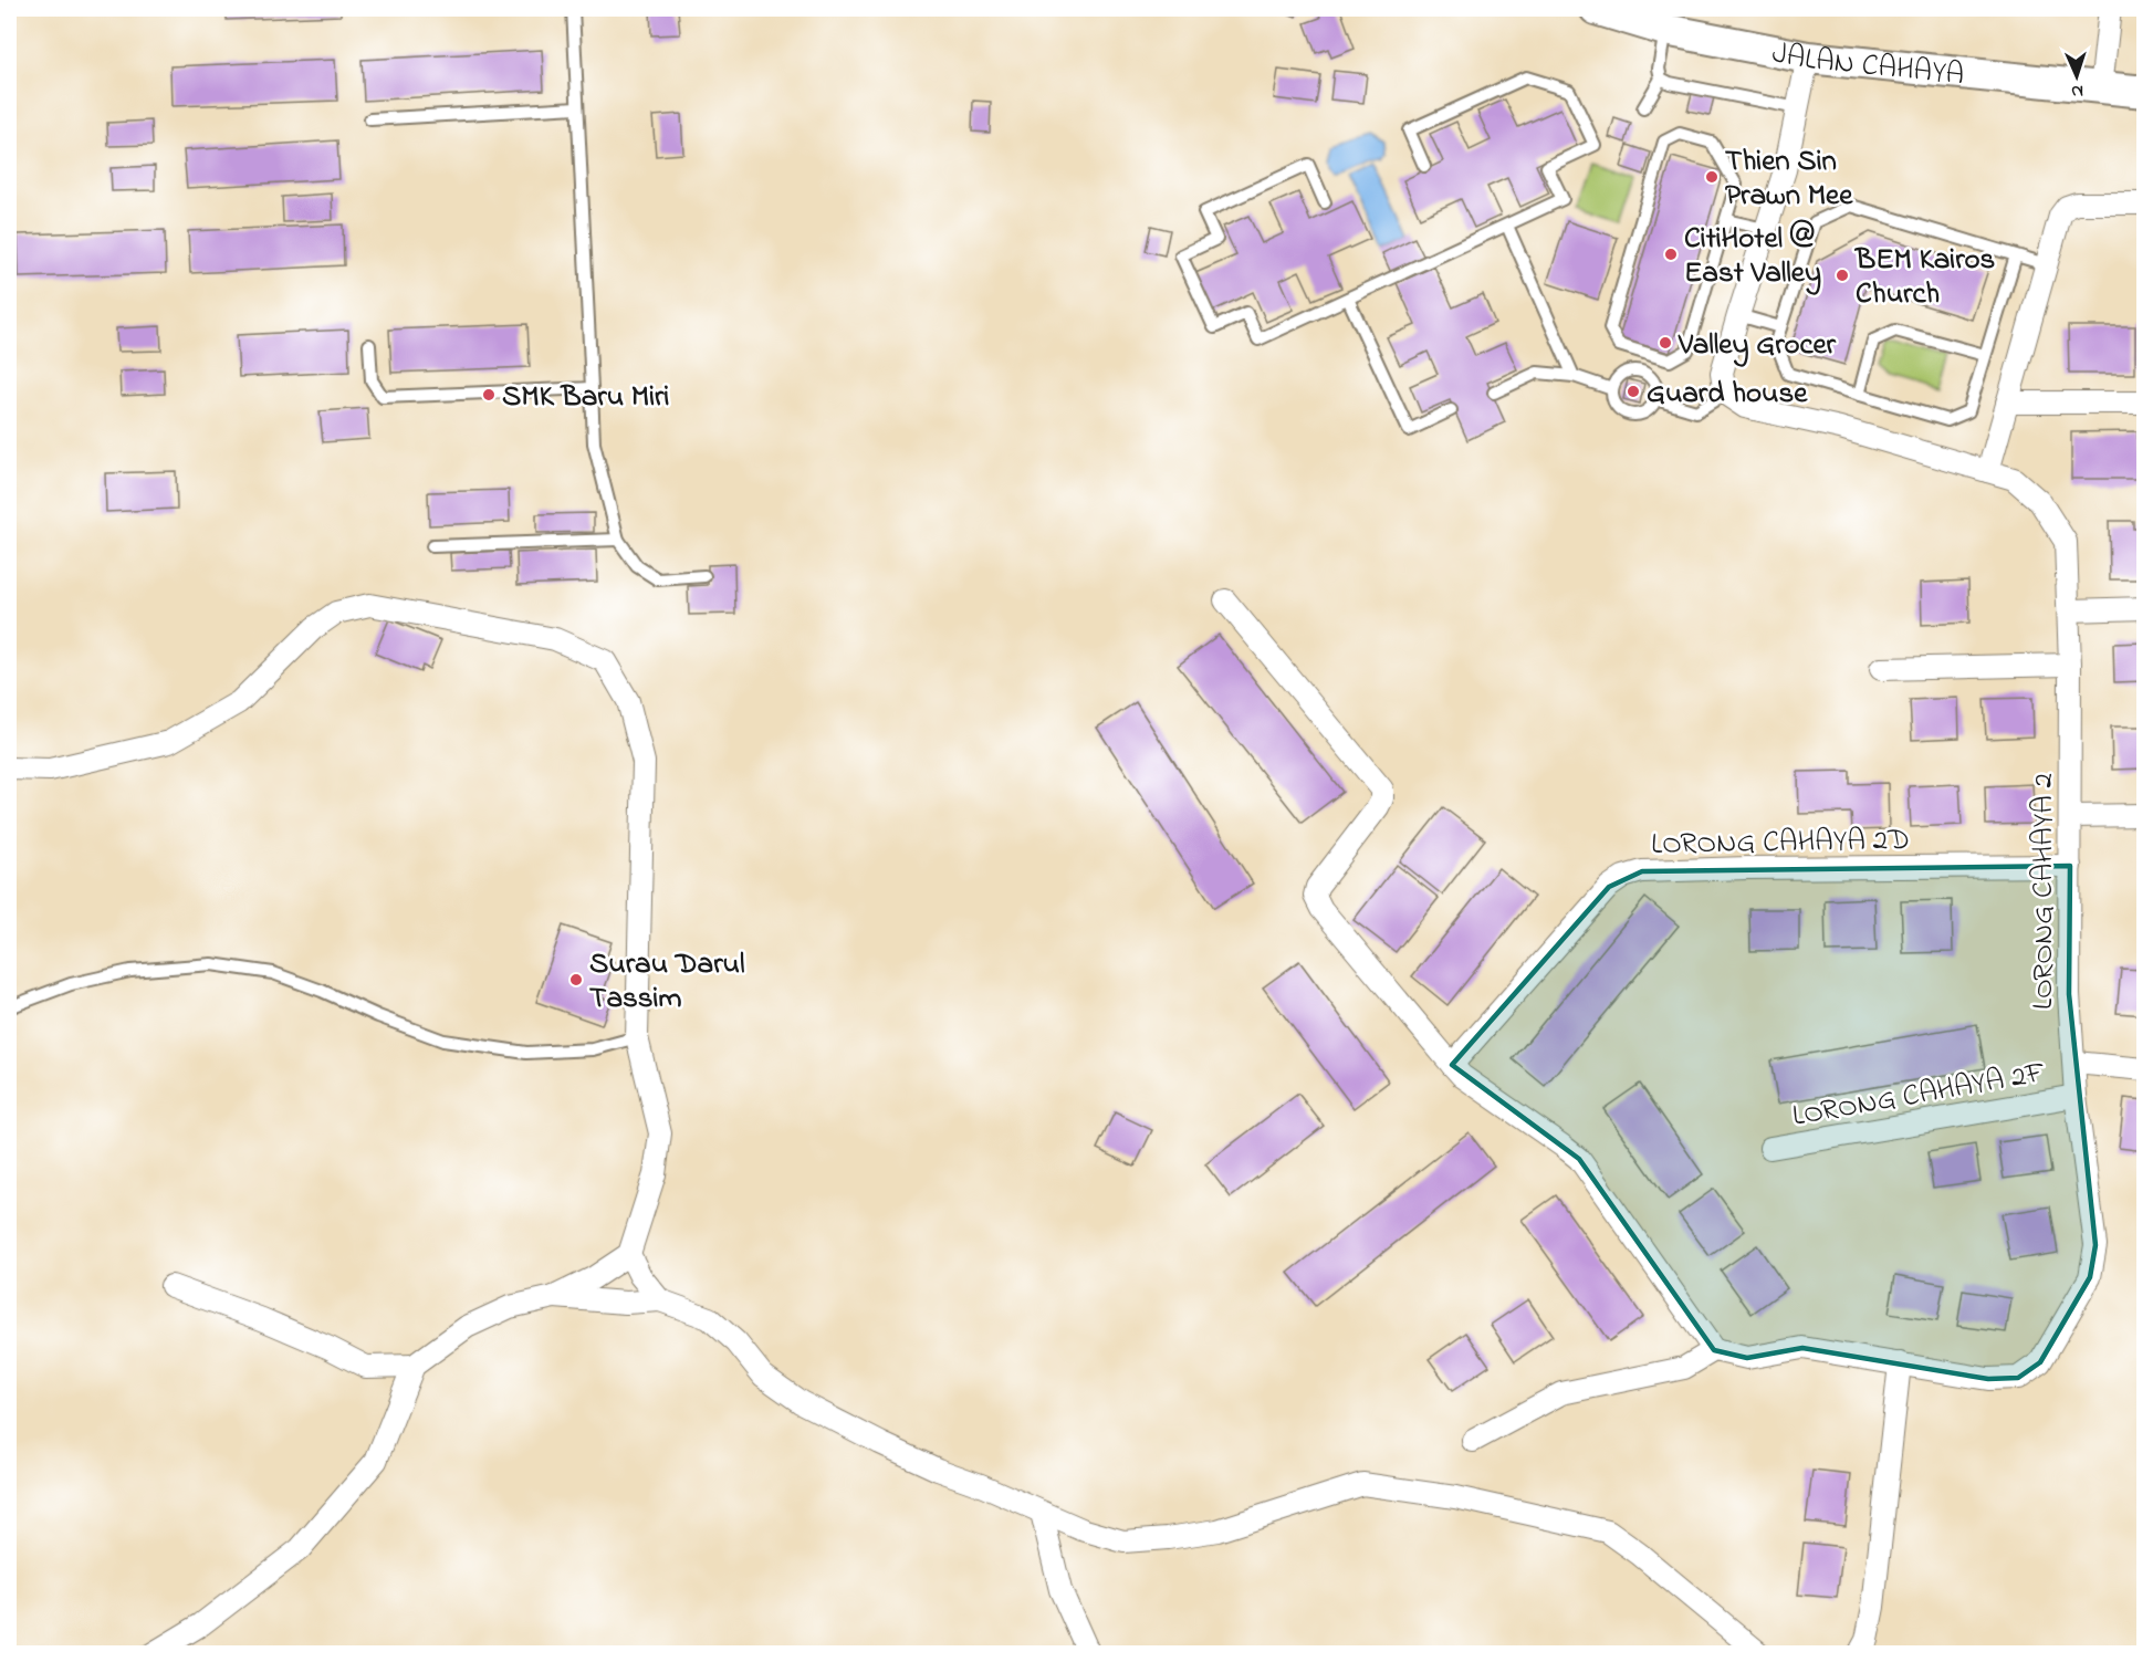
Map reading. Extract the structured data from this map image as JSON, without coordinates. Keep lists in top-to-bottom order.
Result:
{
  "streets": {
    "street": [
      "JALAN CAHAYA",
      "LORONG CAHAYA 2D",
      "LORONG CAHAYA 2",
      "LORONG CAHAYA 2F"
    ]
  },
  "crossings": [
    ["LORONG CAHAYA 2D", "LORONG CAHAYA 2"],
    ["LORONG CAHAYA 2", "LORONG CAHAYA 2F"]
  ],
  "places": [
    "Thien Sin Prawn Mee",
    "CitiHotel @ East Valley",
    "BEM Kairos Church",
    "Valley Grocer",
    "Guard house",
    "SMK Baru Miri",
    "Surau Darul Tassim"
  ],
  "north": "bottom"
}
